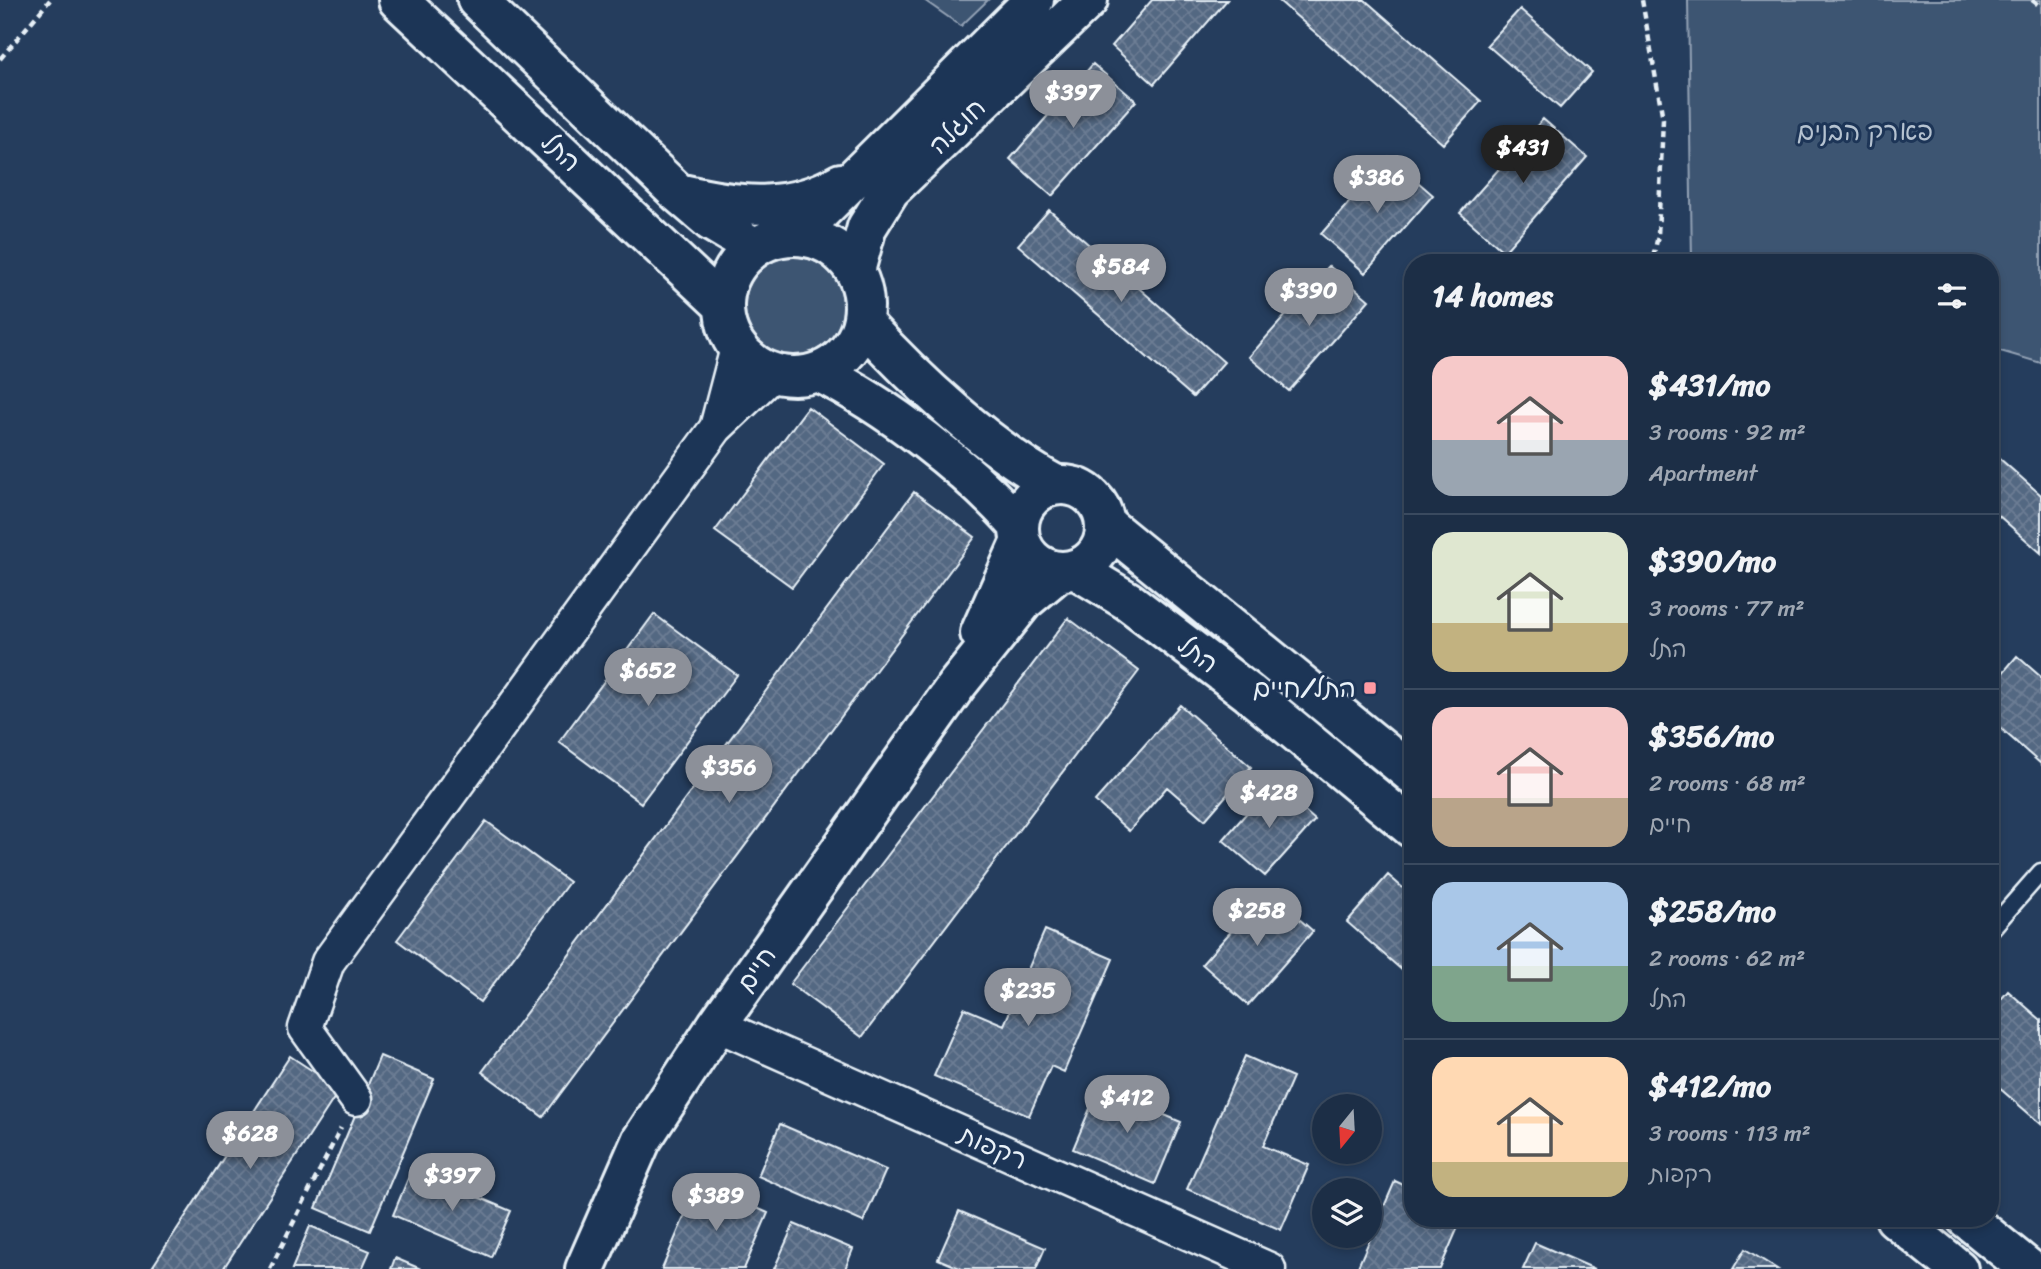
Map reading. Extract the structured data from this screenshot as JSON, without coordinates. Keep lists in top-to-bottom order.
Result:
{
  "streets": {
    "main road": ["חוגלה", "התל", "חיים"],
    "street": ["רקפות"]
  },
  "crossings": [
    ["חוגלה", "התל"],
    ["התל", "חיים"],
    ["חיים", "רקפות"]
  ],
  "parks": ["פארק הבנים"],
  "places": {
    "transit": ["התל/חיים"]
  },
  "north": "bottom",
  "page": {
    "price": [
      "$397",
      "$431",
      "$386",
      "$584",
      "$390",
      "$652",
      "$356",
      "$428",
      "$258",
      "$235",
      "$412",
      "$628",
      "$397",
      "$389"
    ],
    "heading": "14 homes",
    "list": [
      {
        "name": "$431/mo",
        "note": "3 rooms · 92 m² · Apartment"
      },
      {
        "name": "$390/mo",
        "note": "3 rooms · 77 m² · התל"
      },
      {
        "name": "$356/mo",
        "note": "2 rooms · 68 m² · חיים"
      },
      {
        "name": "$258/mo",
        "note": "2 rooms · 62 m² · התל"
      },
      {
        "name": "$412/mo",
        "note": "3 rooms · 113 m² · רקפות"
      }
    ]
  }
}
